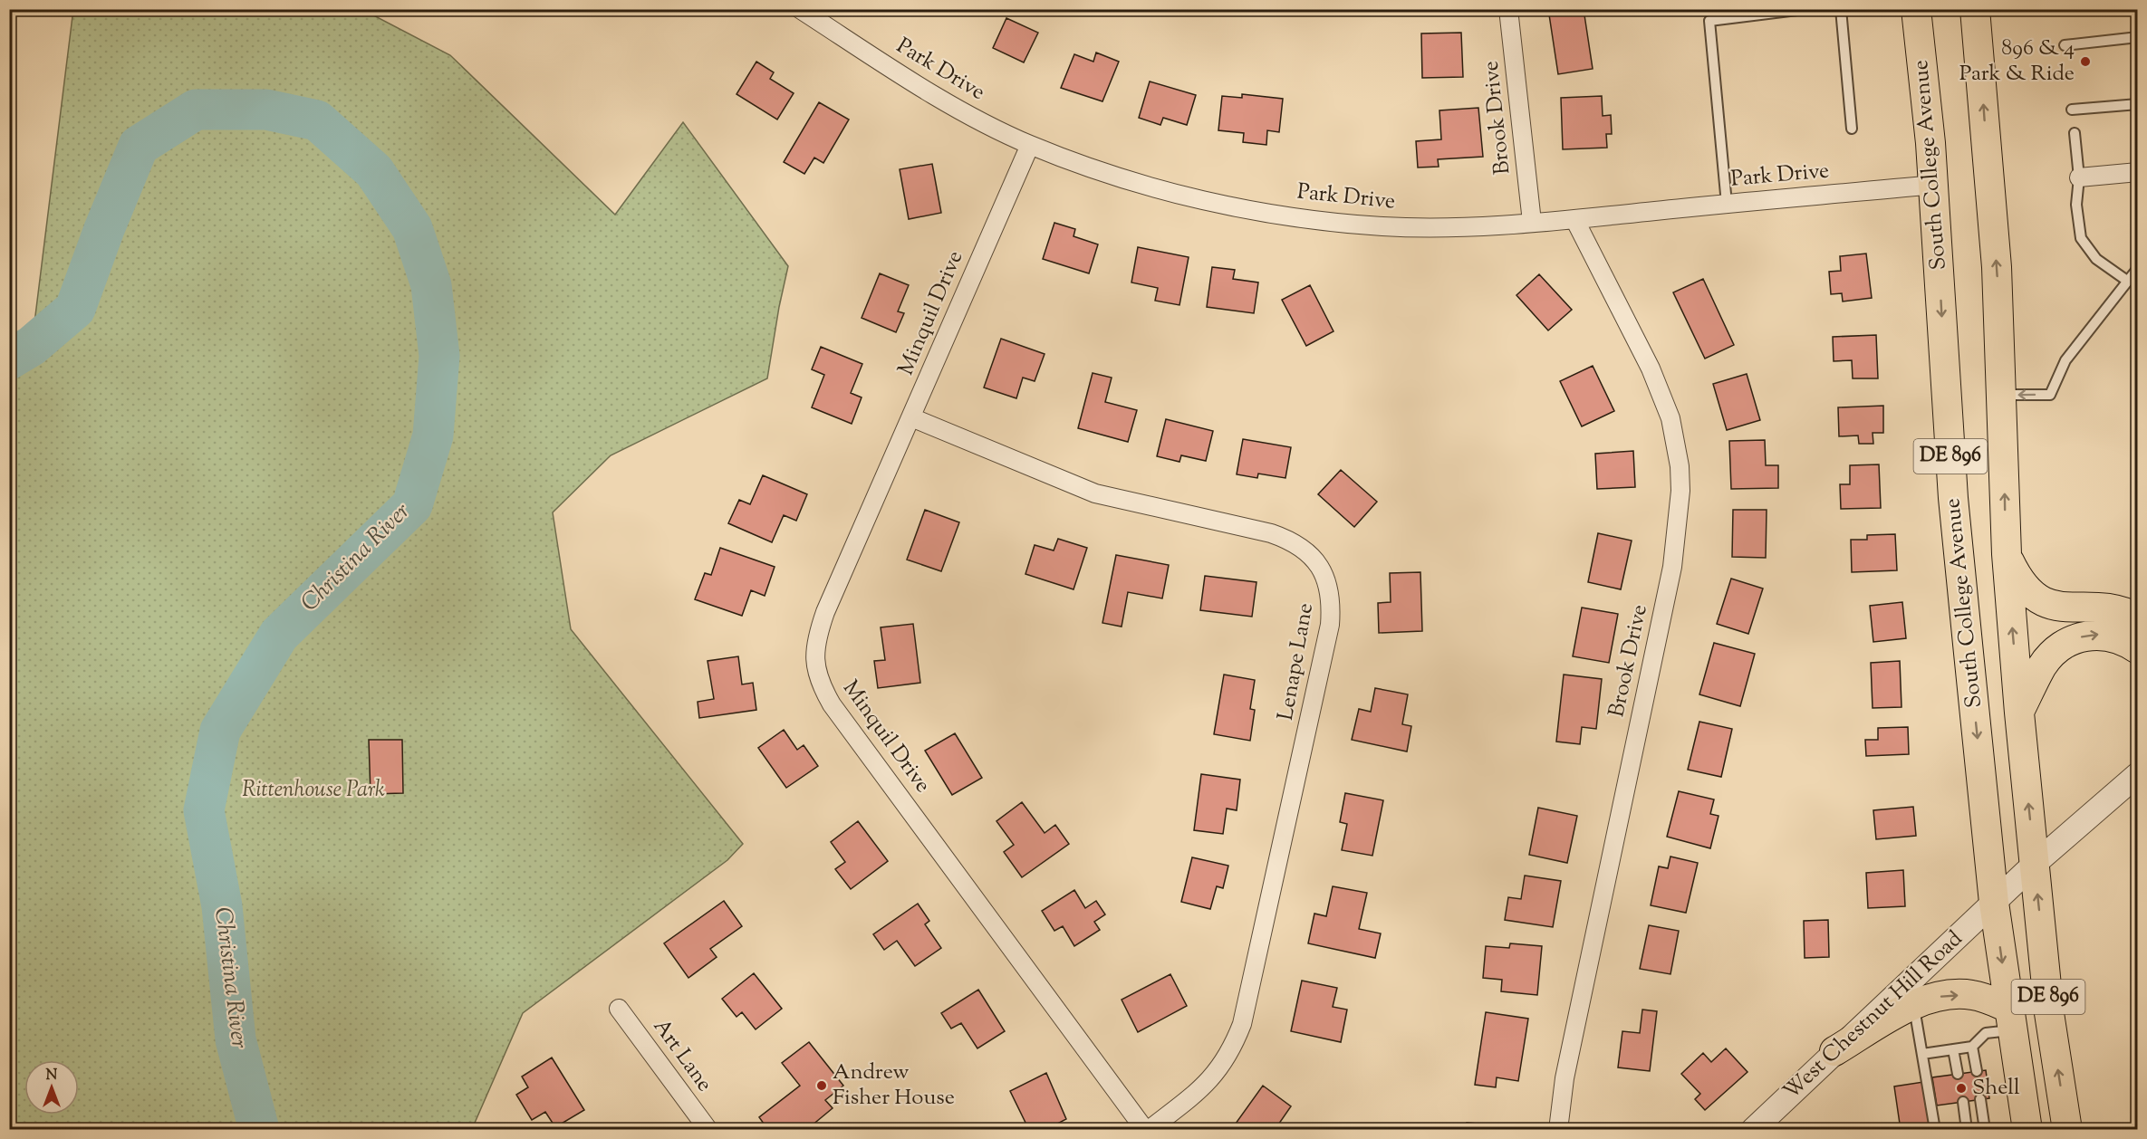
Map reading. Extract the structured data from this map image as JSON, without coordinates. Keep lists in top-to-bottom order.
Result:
{
  "streets": {
    "main road": ["South College Avenue", "DE 896"],
    "street": [
      "Park Drive",
      "Brook Drive",
      "Minquil Drive",
      "Lenape Lane",
      "West Chestnut Hill Road",
      "Art Lane"
    ]
  },
  "crossings": [
    ["Park Drive", "Brook Drive"],
    ["Park Drive", "South College Avenue"],
    ["Park Drive", "Minquil Drive"],
    ["South College Avenue", "West Chestnut Hill Road"],
    ["Minquil Drive", "Lenape Lane"]
  ],
  "water": ["Christina River"],
  "parks": ["Rittenhouse Park"],
  "places": ["896 & 4 Park & Ride", "Andrew Fisher House", "Shell"],
  "north": "top"
}
